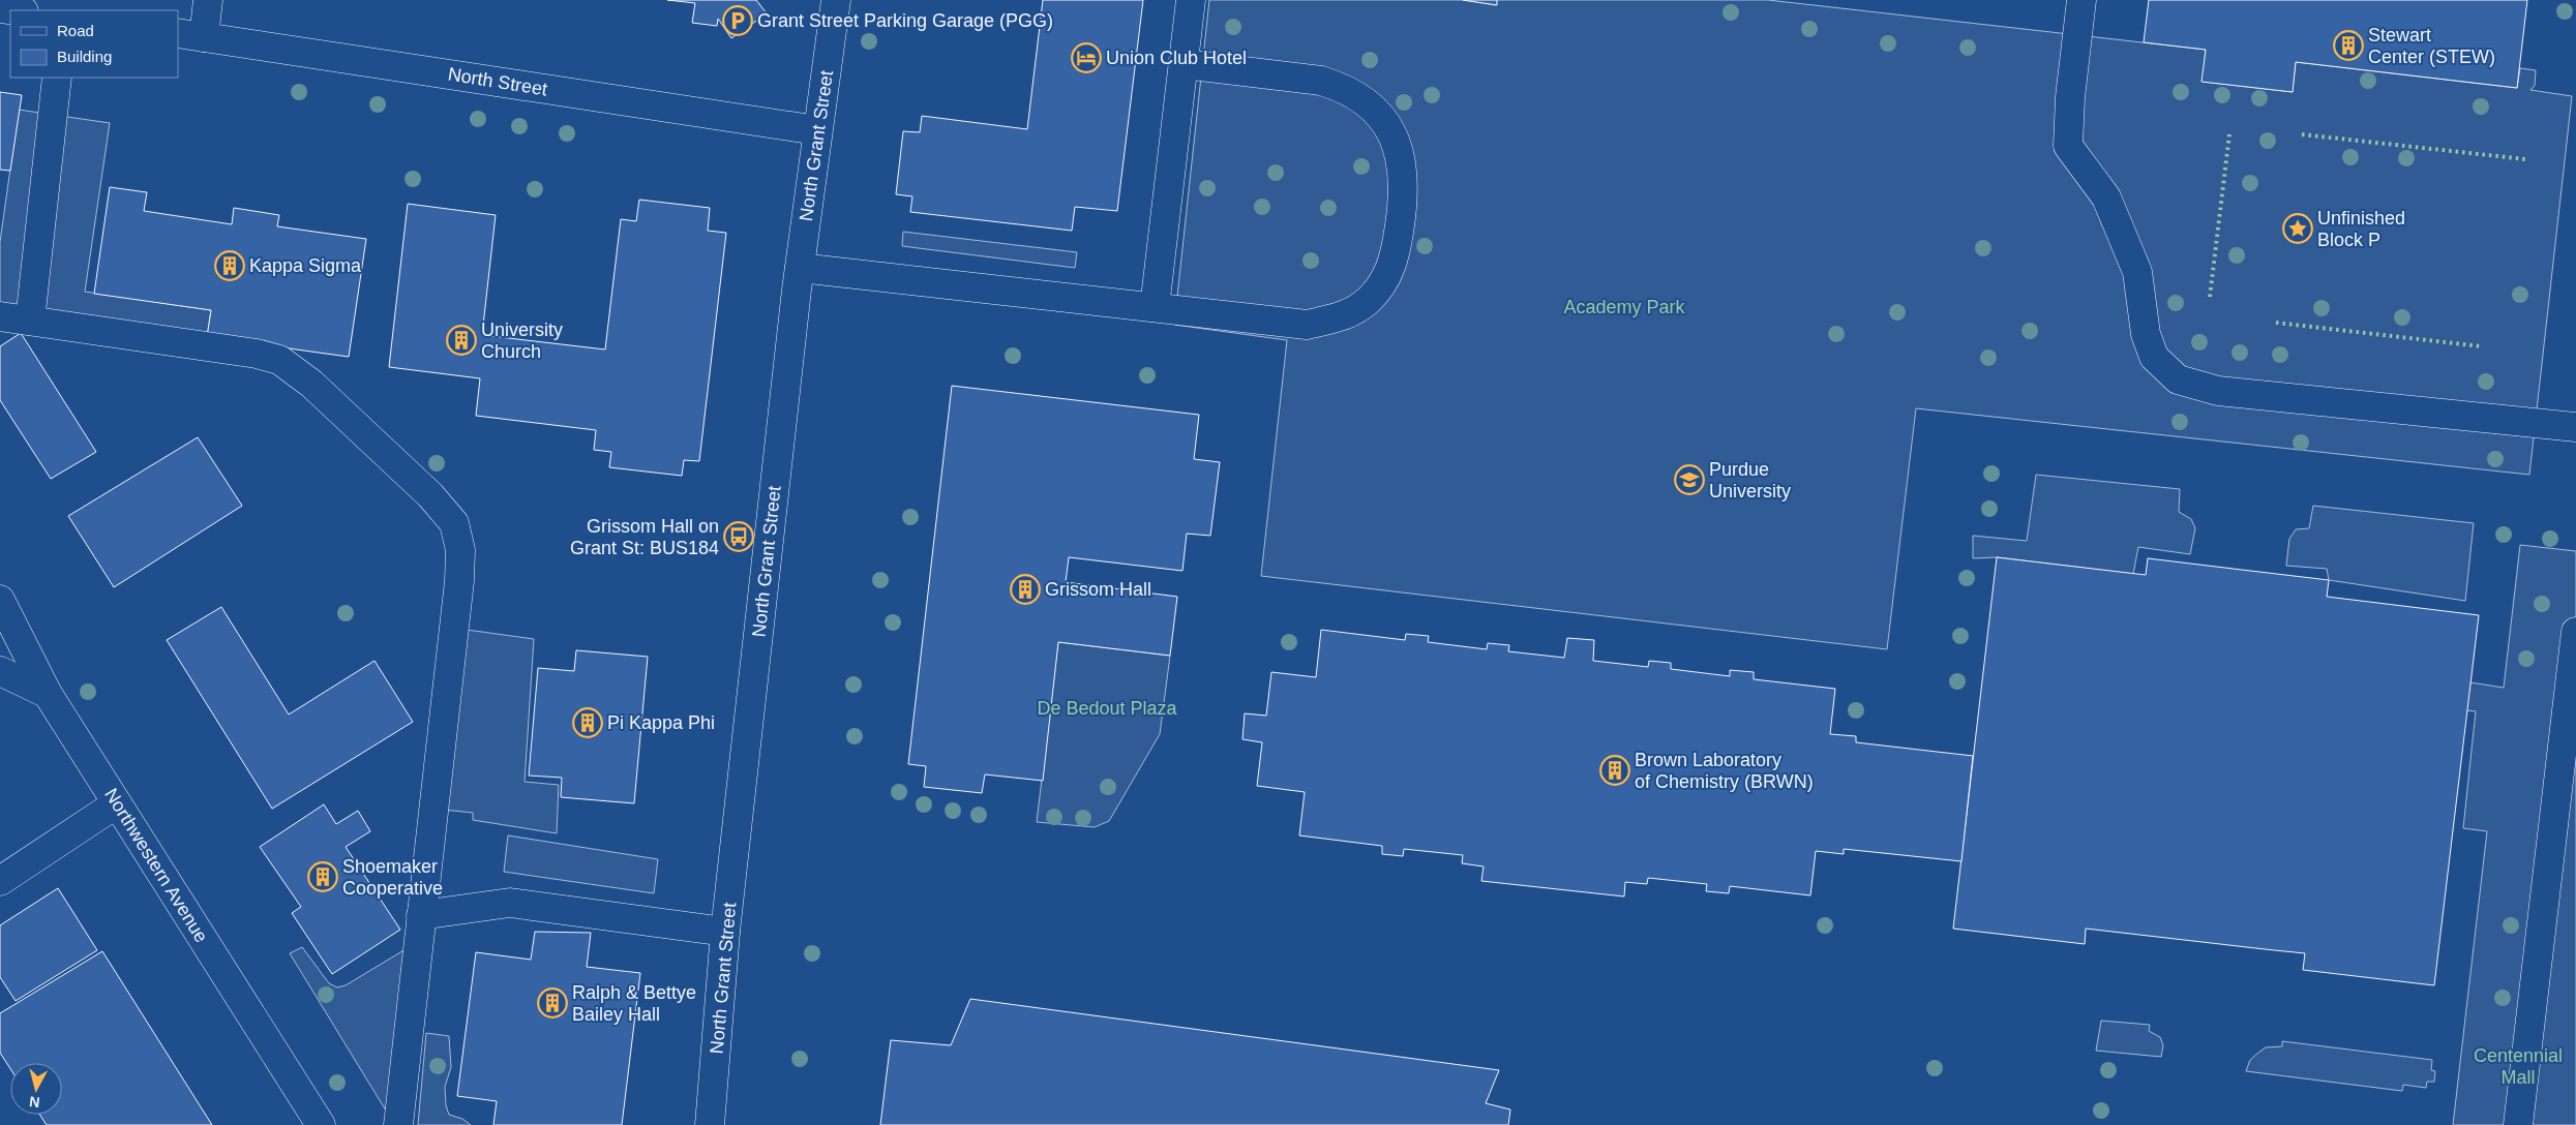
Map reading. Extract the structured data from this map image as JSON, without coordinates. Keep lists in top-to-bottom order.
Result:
{
  "streets": {
    "street": ["North Street", "North Grant Street", "Northwestern Avenue"]
  },
  "crossings": [
    ["North Street", "North Grant Street"]
  ],
  "parks": ["Academy Park", "De Bedout Plaza", "Centennial Mall"],
  "places": {
    "parking": ["Grant Street Parking Garage (PGG)"],
    "building": [
      "Stewart Center (STEW)",
      "Kappa Sigma",
      "University Church",
      "Grissom Hall",
      "Pi Kappa Phi",
      "Brown Laboratory of Chemistry (BRWN)",
      "Shoemaker Cooperative",
      "Ralph & Bettye Bailey Hall"
    ],
    "hotel": ["Union Club Hotel"],
    "place": ["Unfinished Block P"],
    "school or university": ["Purdue University"],
    "bus stop": ["Grissom Hall on Grant St: BUS184"]
  },
  "legend": ["Road", "Building"],
  "north": "bottom"
}
